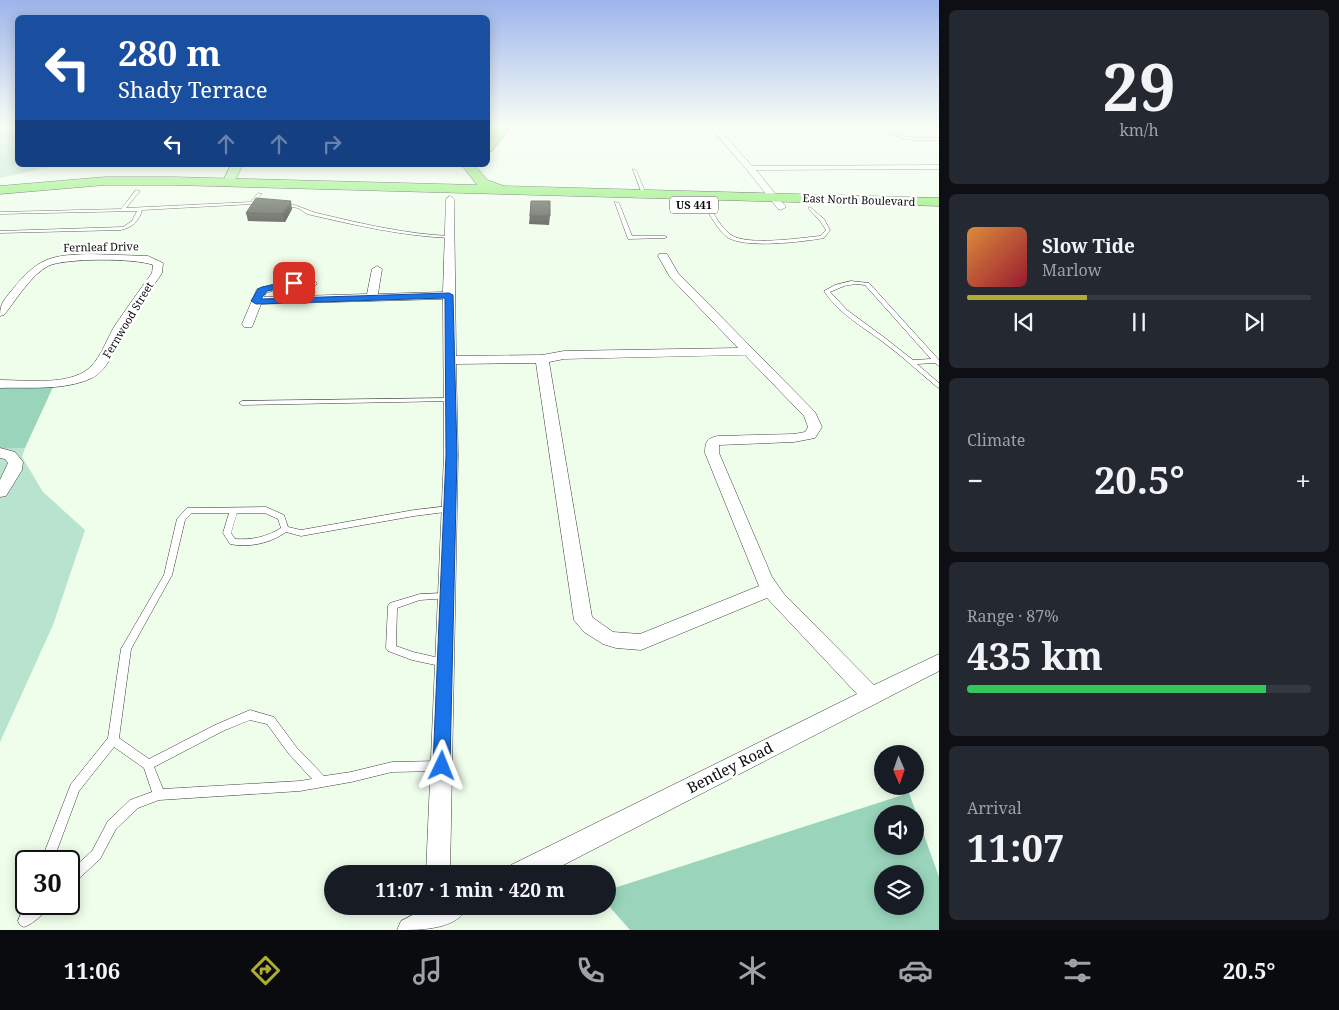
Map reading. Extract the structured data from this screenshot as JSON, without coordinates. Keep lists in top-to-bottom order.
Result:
{
  "streets": {
    "main road": ["East North Boulevard", "US 441"],
    "street": ["Fernleaf Drive", "Fernwood Street", "Bentley Road"]
  },
  "crossings": [
    ["Fernleaf Drive", "Fernwood Street"]
  ],
  "north": "bottom",
  "page": {
    "tile": [
      ["29", "km/h"],
      "Climate",
      ["Range · 87%", "435 km"],
      ["Arrival", "11:07"]
    ],
    "turn": ["280 m", "Shady Terrace"],
    "song": ["Slow Tide", "Marlow"],
    "heat": ["−", "20.5°", "+"],
    "limit": "30",
    "trip": "11:07 · 1 min · 420 m",
    "tabs": ["11:06", "20.5°"]
  }
}
